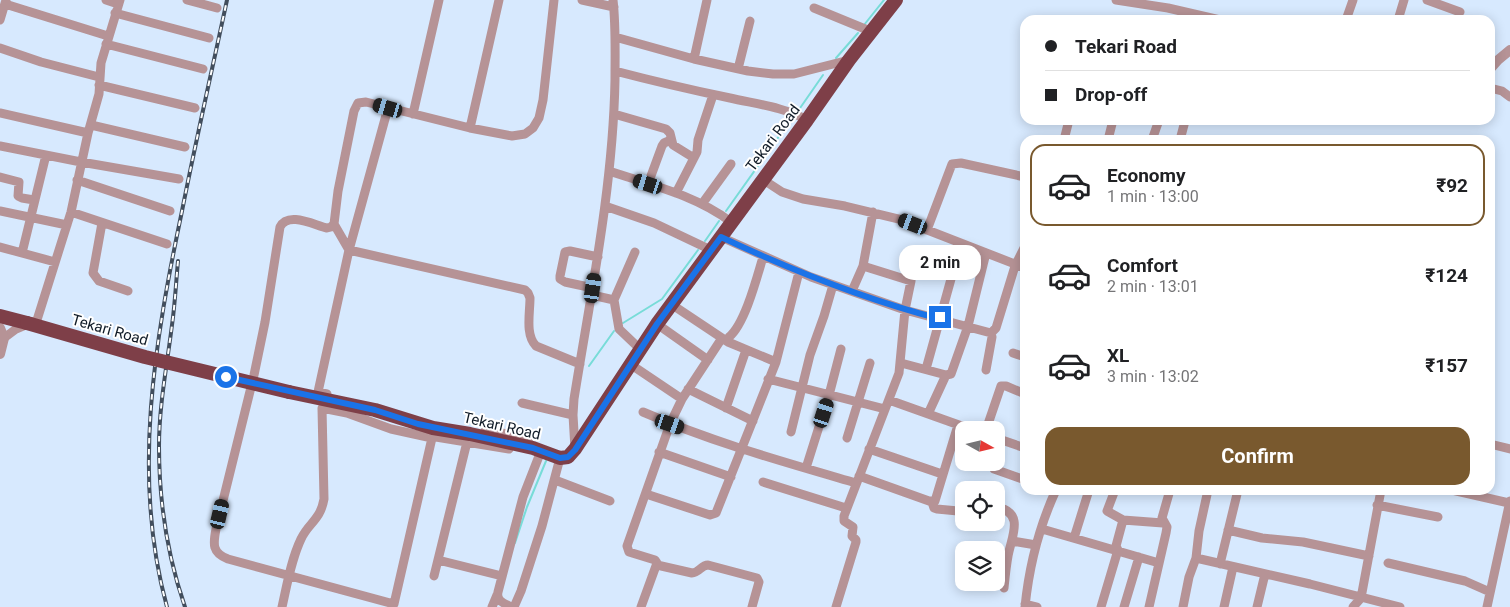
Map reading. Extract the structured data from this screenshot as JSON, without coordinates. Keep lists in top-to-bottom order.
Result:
{
  "streets": {
    "highway": ["Tekari Road"]
  },
  "north": "right",
  "page": {
    "banner": ["Tekari Road", "Drop-off"],
    "list": [
      {
        "name": "Economy",
        "note": "1 min · 13:00",
        "value": "₹92"
      },
      {
        "name": "Comfort",
        "note": "2 min · 13:01",
        "value": "₹124"
      },
      {
        "name": "XL",
        "note": "3 min · 13:02",
        "value": "₹157"
      }
    ],
    "bubble": "2 min",
    "buttons": "Confirm"
  }
}
